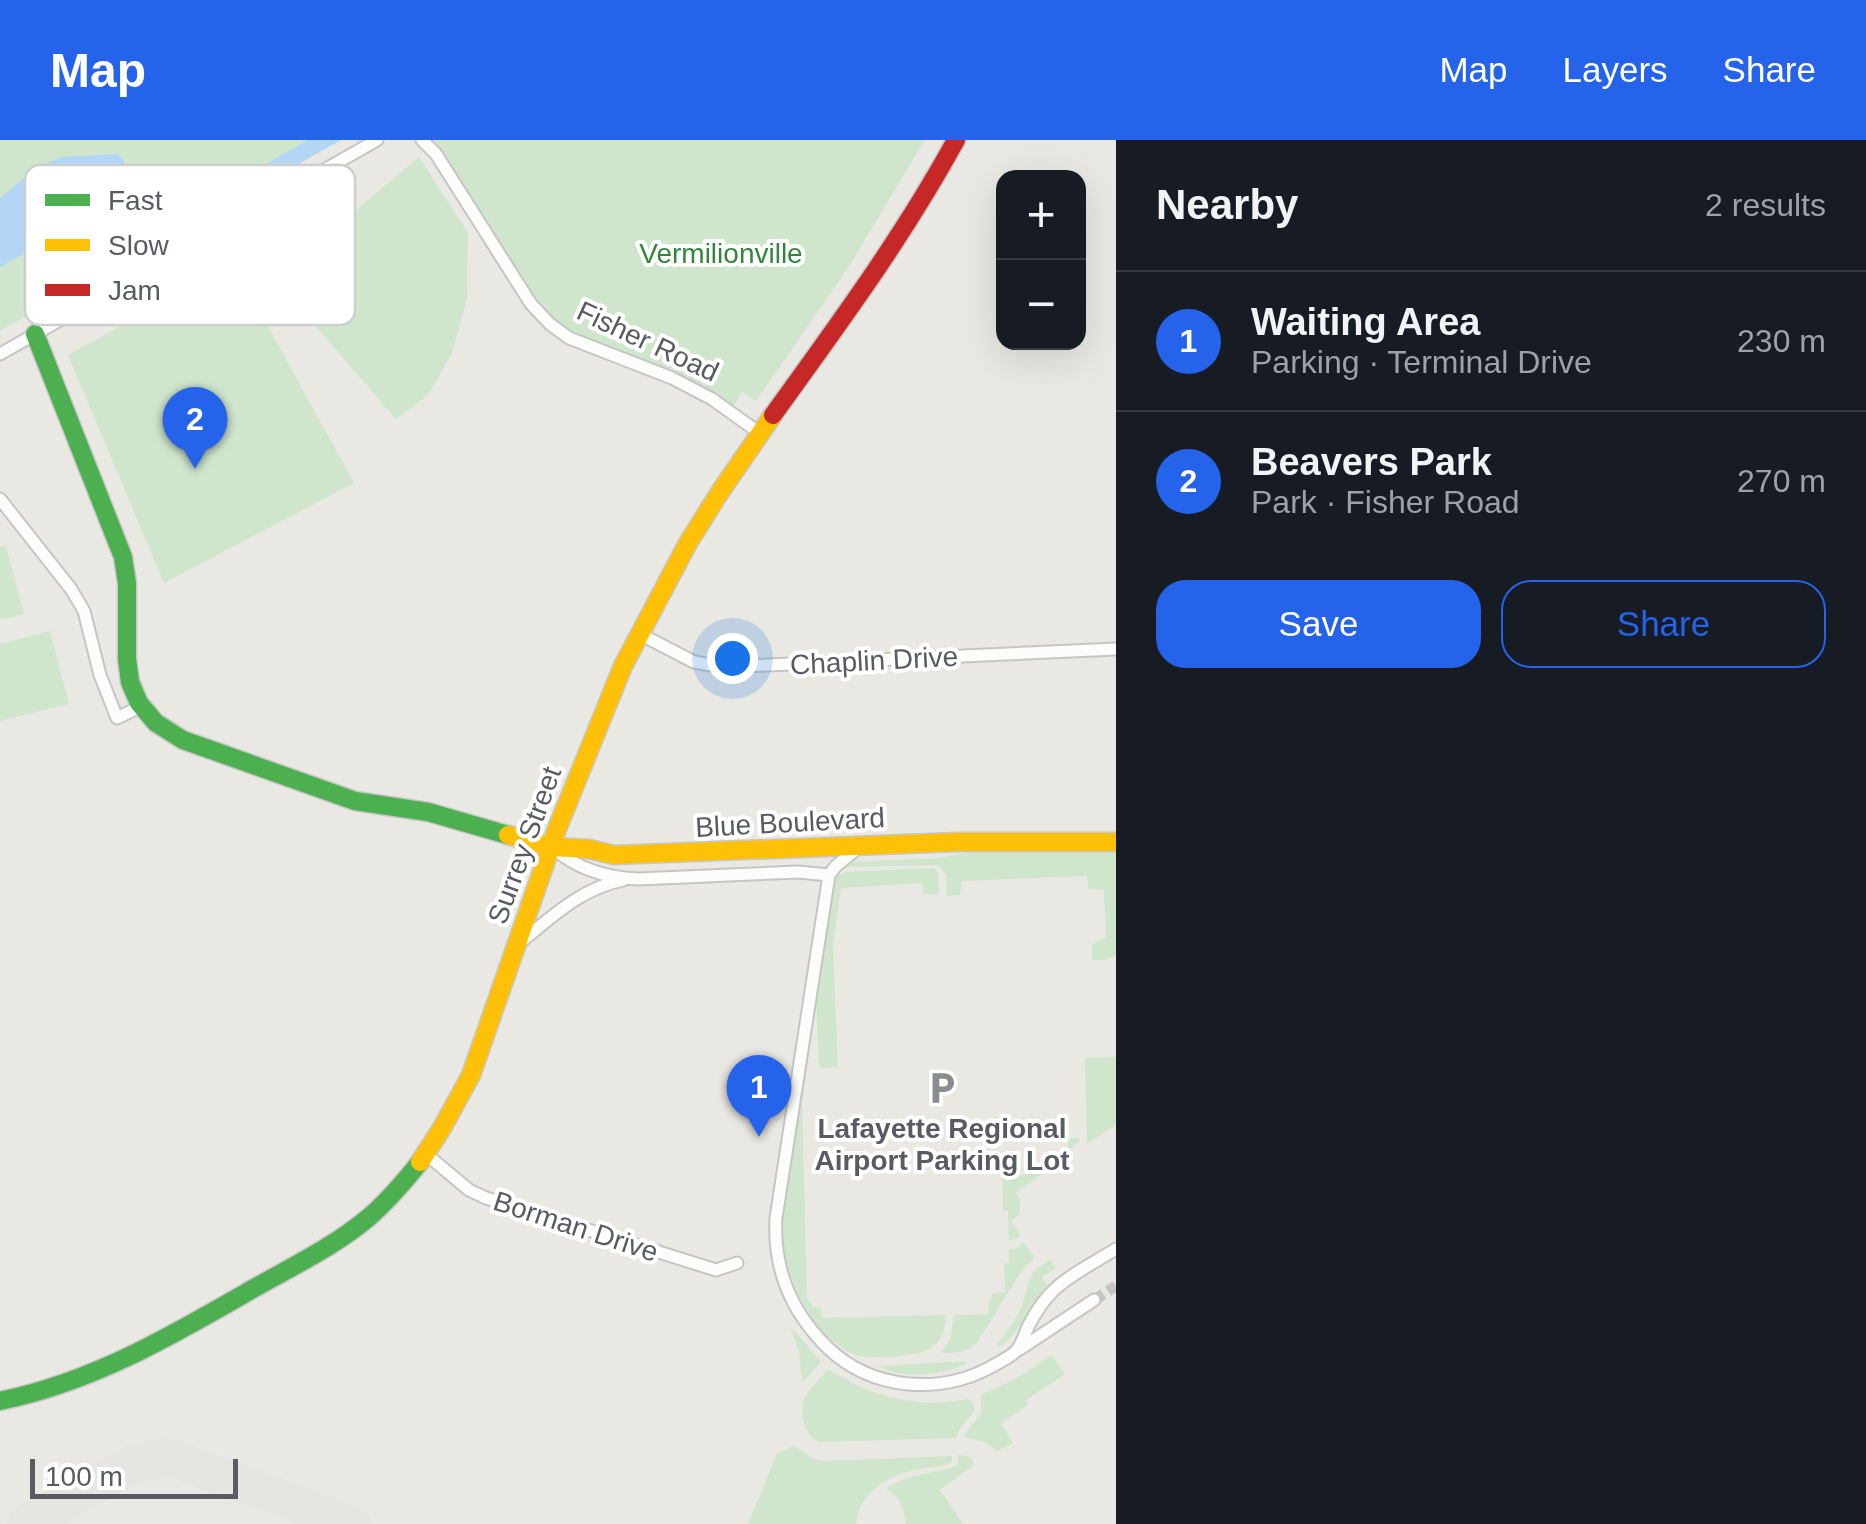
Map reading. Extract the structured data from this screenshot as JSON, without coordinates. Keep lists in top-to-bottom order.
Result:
{
  "streets": {
    "street": [
      "Fisher Road",
      "Chaplin Drive",
      "Blue Boulevard",
      "Surrey Street",
      "Borman Drive"
    ]
  },
  "crossings": [
    ["Fisher Road", "Surrey Street"],
    ["Chaplin Drive", "Surrey Street"],
    ["Blue Boulevard", "Surrey Street"],
    ["Surrey Street", "Borman Drive"]
  ],
  "parks": ["Vermilionville"],
  "places": {
    "parking": ["Lafayette Regional Airport Parking Lot"]
  },
  "legend": ["Fast", "Slow", "Jam"],
  "scale_bar": "100 m",
  "page": {
    "header": "Map",
    "nav": ["Map", "Layers", "Share"],
    "heading": ["Nearby", "2 results"],
    "map_buttons": ["+", "−"],
    "list": [
      {
        "mark": "1",
        "name": "Waiting Area",
        "note": "Parking · Terminal Drive",
        "value": "230 m"
      },
      {
        "mark": "2",
        "name": "Beavers Park",
        "note": "Park · Fisher Road",
        "value": "270 m"
      }
    ],
    "pins": ["2", "1"],
    "buttons": ["Save", "Share"],
    "scale": "100 m"
  }
}
